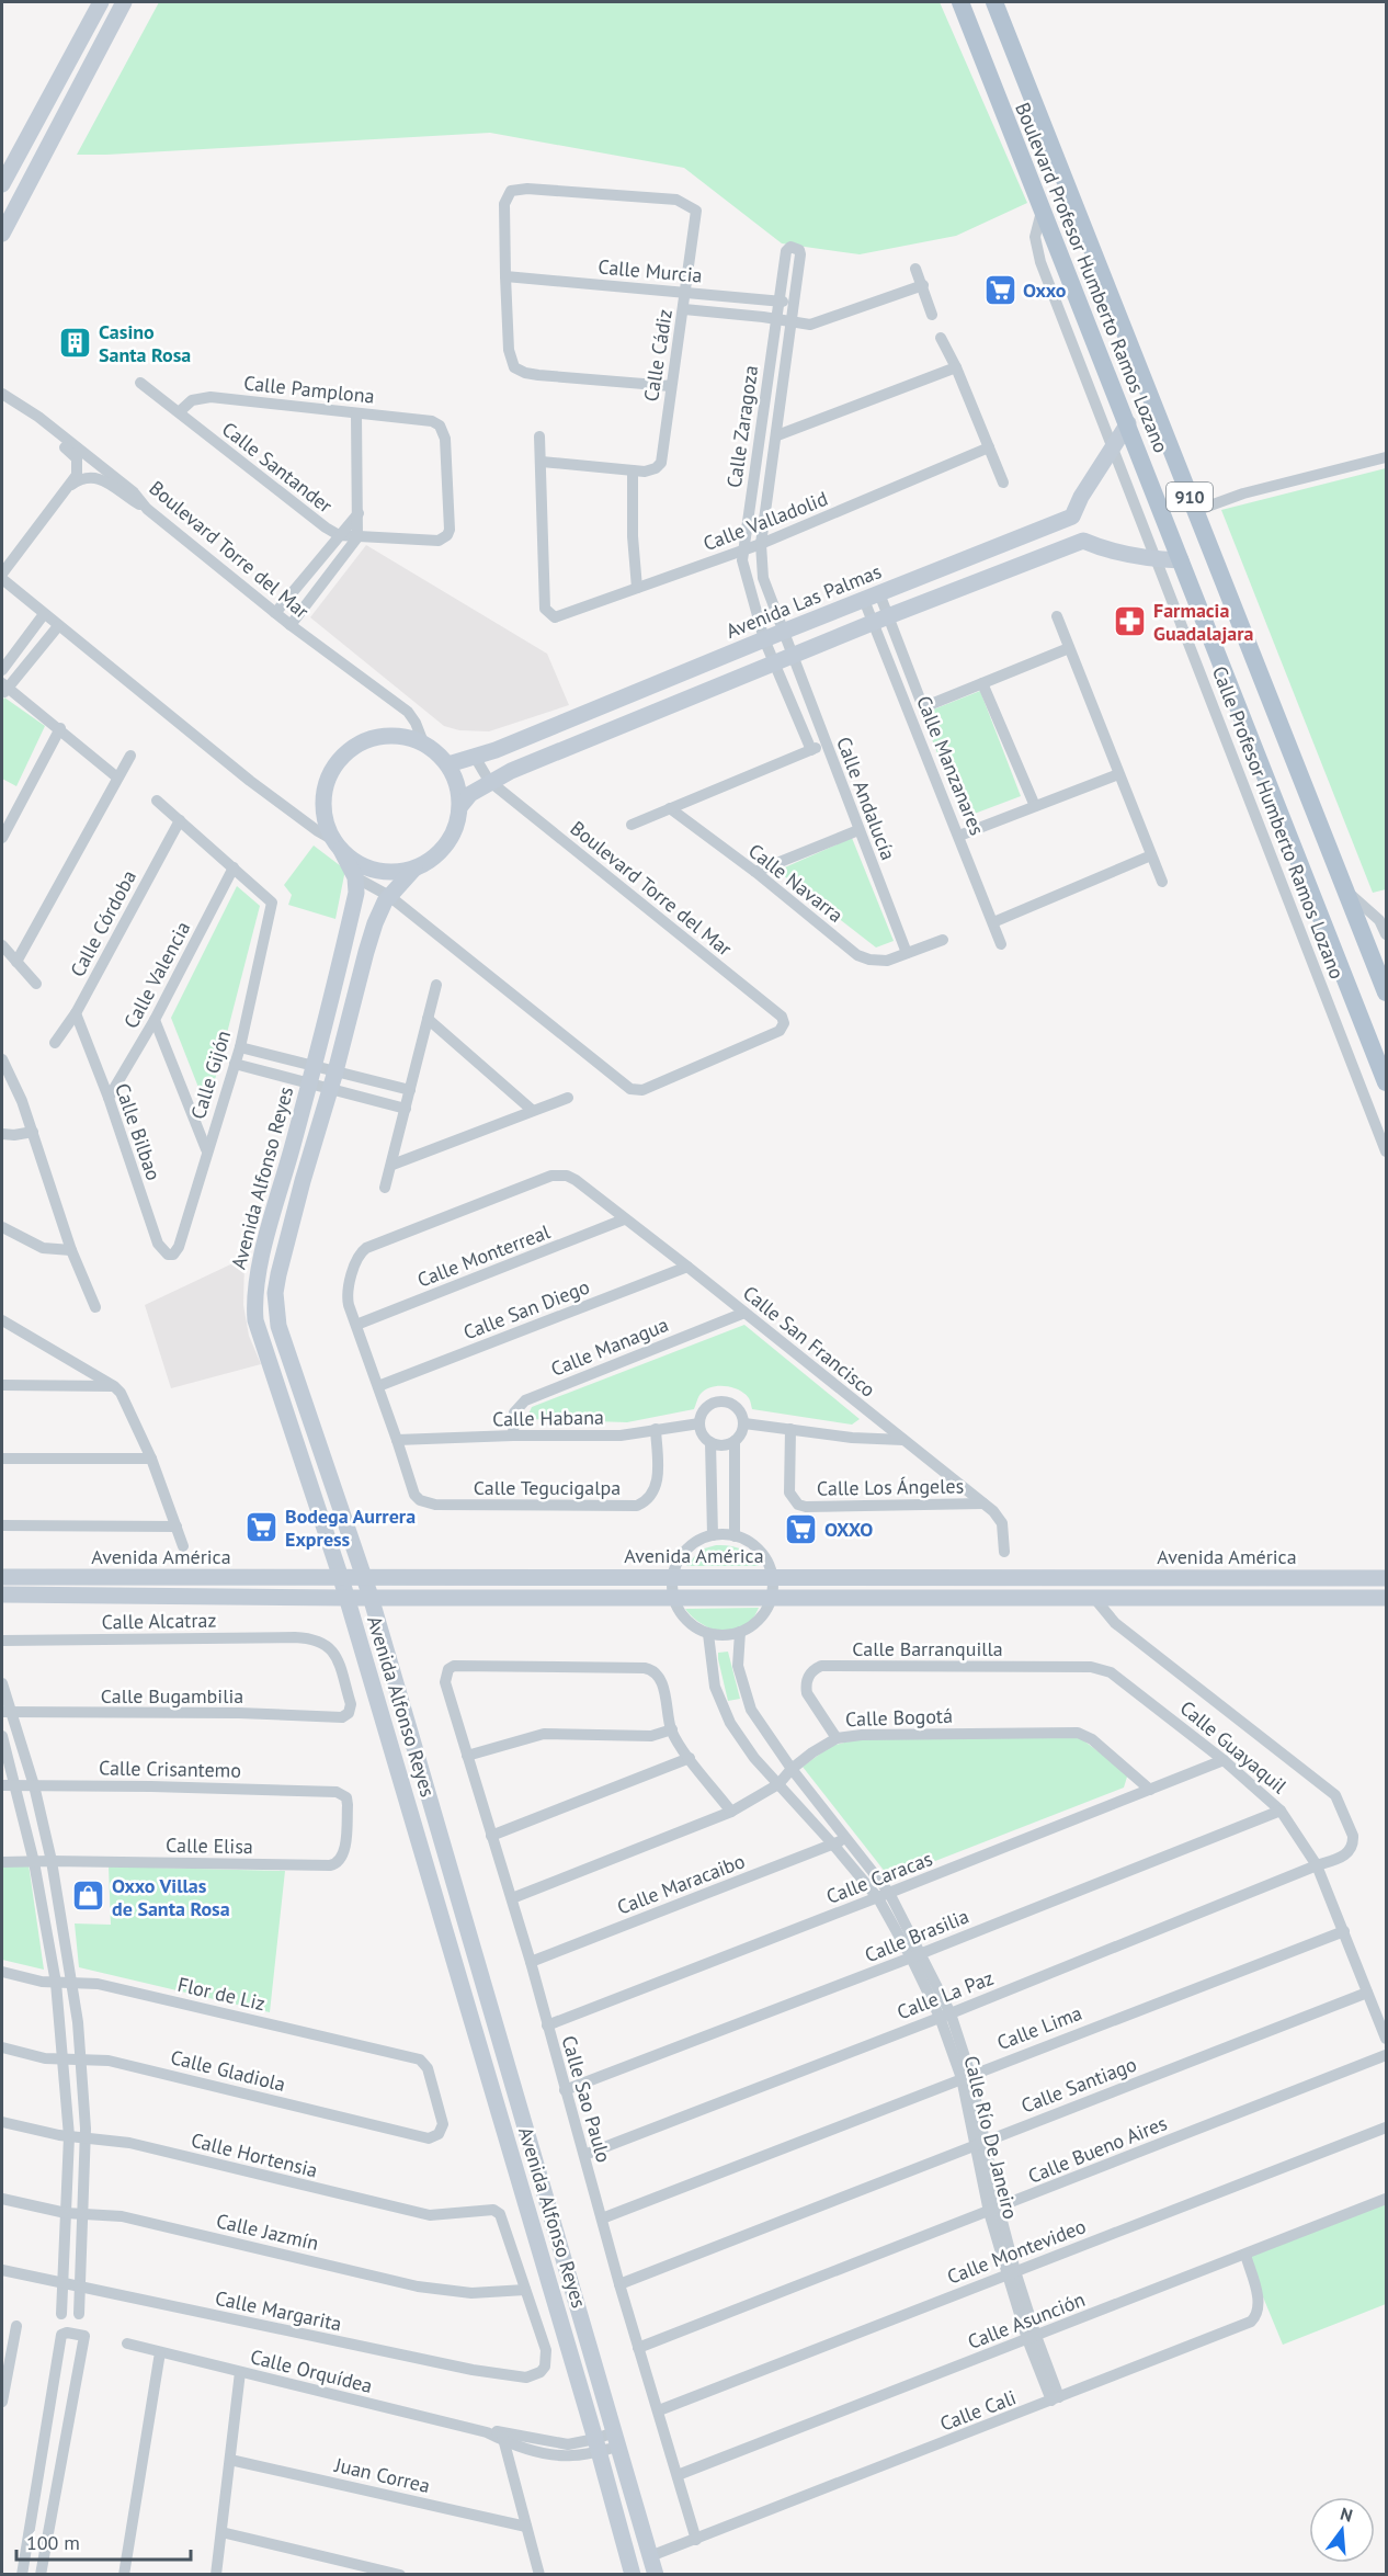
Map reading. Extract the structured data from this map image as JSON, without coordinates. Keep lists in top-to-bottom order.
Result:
{
  "streets": {
    "main road": ["Boulevard Profesor Humberto Ramos Lozano", "910"],
    "street": [
      "Calle Murcia",
      "Calle Cádiz",
      "Calle Pamplona",
      "Calle Zaragoza",
      "Calle Santander",
      "Calle Valladolid",
      "Boulevard Torre del Mar",
      "Avenida Las Palmas",
      "Calle Manzanares",
      "Calle Andalucía",
      "Calle Profesor Humberto Ramos Lozano",
      "Calle Navarra",
      "Calle Córdoba",
      "Calle Valencia",
      "Calle Gijón",
      "Calle Bilbao",
      "Avenida Alfonso Reyes",
      "Calle Monterreal",
      "Calle San Diego",
      "Calle San Francisco",
      "Calle Managua",
      "Calle Habana",
      "Calle Tegucigalpa",
      "Calle Los Ángeles",
      "Avenida América",
      "Calle Alcatraz",
      "Calle Barranquilla",
      "Calle Bugambilia",
      "Calle Bogotá",
      "Calle Guayaquil",
      "Calle Crisantemo",
      "Calle Elisa",
      "Calle Caracas",
      "Calle Maracaibo",
      "Calle Brasilia",
      "Flor de Liz",
      "Calle La Paz",
      "Calle Lima",
      "Calle Gladiola",
      "Calle Santiago",
      "Calle Sao Paulo",
      "Calle Río De Janeiro",
      "Calle Bueno Aires",
      "Calle Hortensia",
      "Calle Jazmín",
      "Calle Montevideo",
      "Calle Margarita",
      "Calle Asunción",
      "Calle Orquídea",
      "Calle Cali",
      "Juan Correa"
    ]
  },
  "crossings": [
    ["Calle Murcia", "Calle Cádiz"],
    ["Calle Murcia", "Calle Zaragoza"],
    ["Boulevard Profesor Humberto Ramos Lozano", "Calle Profesor Humberto Ramos Lozano"],
    ["Calle Pamplona", "Calle Santander"],
    ["Calle Zaragoza", "Calle Valladolid"],
    ["Calle Zaragoza", "Avenida Las Palmas"],
    ["Calle Zaragoza", "Calle Andalucía"],
    ["Boulevard Torre del Mar", "Avenida Las Palmas"],
    ["Boulevard Torre del Mar", "Avenida Alfonso Reyes"],
    ["Avenida Las Palmas", "Calle Andalucía"],
    ["Avenida Las Palmas", "Avenida Alfonso Reyes"],
    ["Calle Andalucía", "Calle Navarra"],
    ["Calle Córdoba", "Calle Bilbao"],
    ["Calle Valencia", "Calle Gijón"],
    ["Calle Valencia", "Calle Bilbao"],
    ["Calle Gijón", "Calle Bilbao"],
    ["Avenida Alfonso Reyes", "Avenida América"],
    ["Avenida Alfonso Reyes", "Calle Orquídea"],
    ["Avenida Alfonso Reyes", "Calle Cali"],
    ["Calle Monterreal", "Calle San Francisco"],
    ["Calle San Diego", "Calle San Francisco"],
    ["Calle San Francisco", "Calle Managua"],
    ["Calle San Francisco", "Calle Los Ángeles"],
    ["Calle Managua", "Calle Habana"],
    ["Calle Habana", "Calle Tegucigalpa"],
    ["Avenida América", "Calle La Paz"],
    ["Calle Alcatraz", "Calle Bugambilia"],
    ["Calle Barranquilla", "Calle Bogotá"],
    ["Calle Barranquilla", "Calle Guayaquil"],
    ["Calle Bogotá", "Calle Caracas"],
    ["Calle Bogotá", "Calle Sao Paulo"],
    ["Calle Bogotá", "Calle Río De Janeiro"],
    ["Calle Guayaquil", "Calle Caracas"],
    ["Calle Guayaquil", "Calle Brasilia"],
    ["Calle Guayaquil", "Calle La Paz"],
    ["Calle Guayaquil", "Calle Lima"],
    ["Calle Guayaquil", "Calle Santiago"],
    ["Calle Crisantemo", "Calle Elisa"],
    ["Calle Caracas", "Calle Sao Paulo"],
    ["Calle Caracas", "Calle Río De Janeiro"],
    ["Calle Maracaibo", "Calle Sao Paulo"],
    ["Calle Maracaibo", "Calle Río De Janeiro"],
    ["Calle Brasilia", "Calle Sao Paulo"],
    ["Calle Brasilia", "Calle Río De Janeiro"],
    ["Flor de Liz", "Calle Gladiola"],
    ["Calle La Paz", "Calle Sao Paulo"],
    ["Calle La Paz", "Calle Río De Janeiro"],
    ["Calle Lima", "Calle Sao Paulo"],
    ["Calle Lima", "Calle Río De Janeiro"],
    ["Calle Santiago", "Calle Sao Paulo"],
    ["Calle Santiago", "Calle Río De Janeiro"],
    ["Calle Sao Paulo", "Calle Bueno Aires"],
    ["Calle Sao Paulo", "Calle Montevideo"],
    ["Calle Sao Paulo", "Calle Asunción"],
    ["Calle Sao Paulo", "Calle Cali"],
    ["Calle Río De Janeiro", "Calle Bueno Aires"],
    ["Calle Río De Janeiro", "Calle Montevideo"],
    ["Calle Río De Janeiro", "Calle Asunción"],
    ["Calle Río De Janeiro", "Calle Cali"],
    ["Calle Hortensia", "Calle Jazmín"],
    ["Calle Hortensia", "Calle Margarita"],
    ["Calle Jazmín", "Calle Margarita"],
    ["Calle Asunción", "Calle Cali"]
  ],
  "places": {
    "supermarket": ["Oxxo", "Bodega Aurrera Express", "OXXO"],
    "building": ["Casino Santa Rosa"],
    "pharmacy": ["Farmacia Guadalajara"],
    "shop": ["Oxxo Villas de Santa Rosa"]
  },
  "scale_bar": "100 m",
  "north": "top"
}
